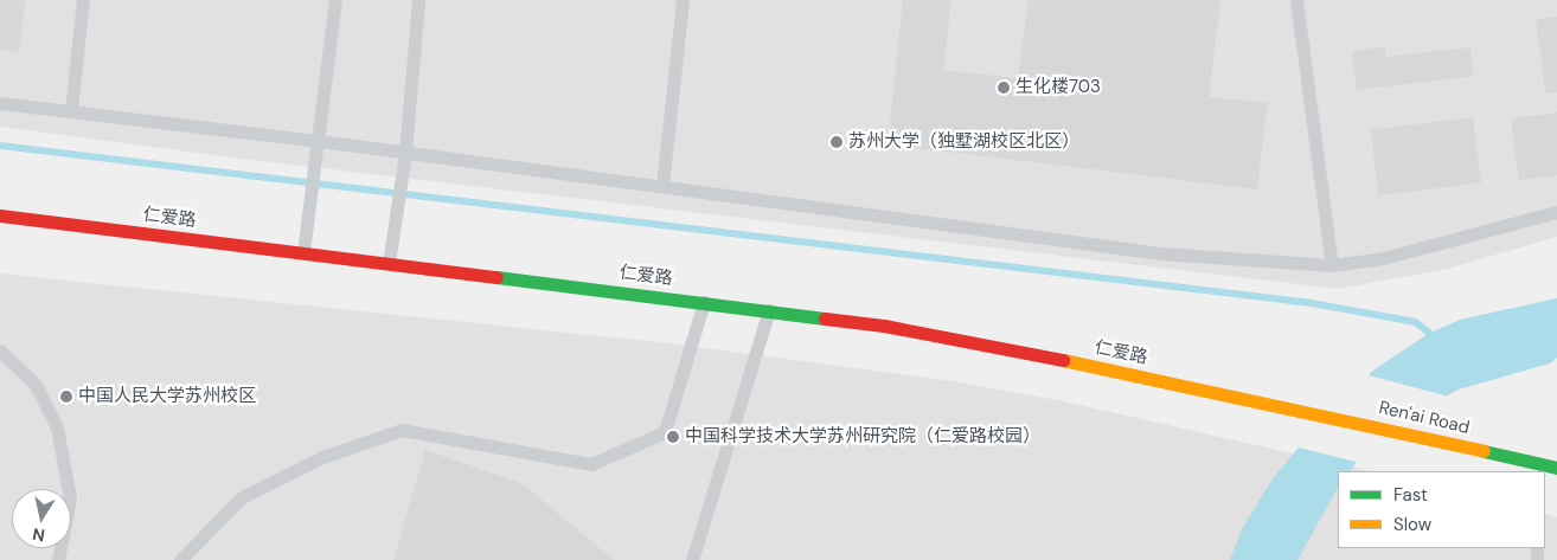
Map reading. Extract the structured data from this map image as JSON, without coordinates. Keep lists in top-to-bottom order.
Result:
{
  "streets": {
    "main road": ["仁爱路", "Ren'ai Road"]
  },
  "crossings": [
    ["仁爱路", "Ren'ai Road"]
  ],
  "places": [
    "生化楼703",
    "苏州大学（独墅湖校区北区）",
    "中国人民大学苏州校区",
    "中国科学技术大学苏州研究院（仁爱路校园）"
  ],
  "legend": ["Fast", "Slow"],
  "north": "bottom"
}
